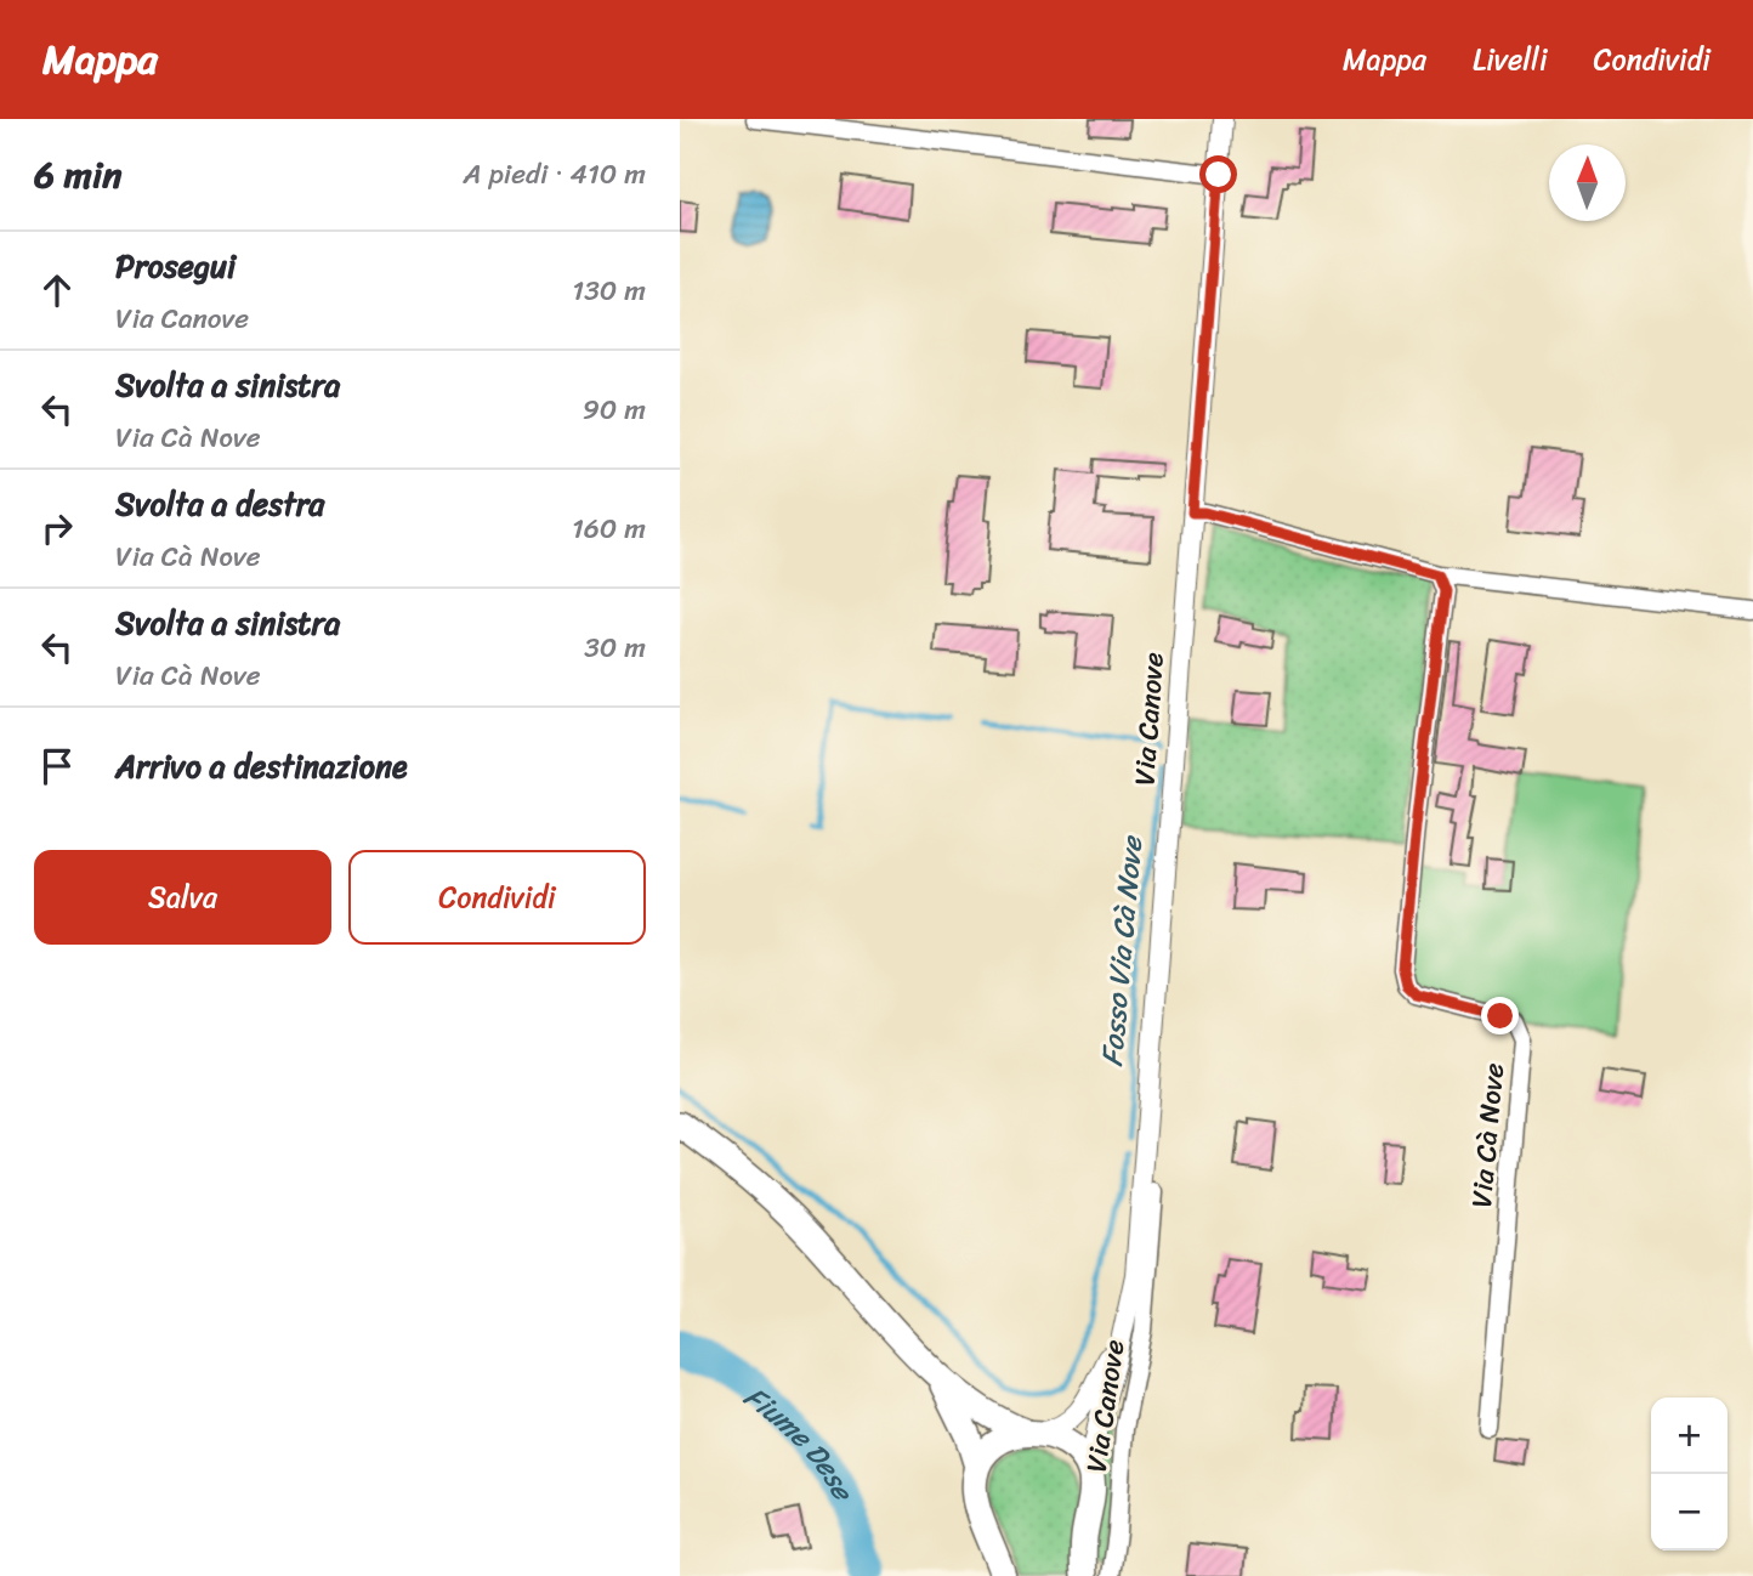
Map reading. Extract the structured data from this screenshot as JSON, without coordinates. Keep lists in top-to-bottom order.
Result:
{
  "streets": {
    "street": ["Via Canove", "Via Cà Nove"]
  },
  "water": ["Fosso Via Cà Nove", "Fiume Dese"],
  "north": "top",
  "page": {
    "header": "Mappa",
    "nav": ["Mappa", "Livelli", "Condividi"],
    "heading": ["6 min", "A piedi · 410 m"],
    "list": [
      ["Prosegui", "Via Canove", "130 m"],
      ["Svolta a sinistra", "Via Cà Nove", "90 m"],
      ["Svolta a destra", "Via Cà Nove", "160 m"],
      ["Svolta a sinistra", "Via Cà Nove", "30 m"],
      "Arrivo a destinazione"
    ],
    "buttons": ["Salva", "Condividi"],
    "map_buttons": ["+", "−"]
  }
}
